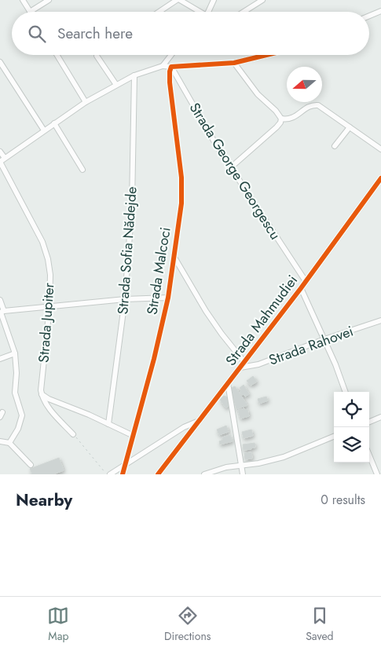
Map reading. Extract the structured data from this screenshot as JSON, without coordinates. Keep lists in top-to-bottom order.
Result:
{
  "streets": {
    "main road": ["Strada Mahmudiei"],
    "street": [
      "Strada George Georgescu",
      "Strada Sofia Nădejde",
      "Strada Malcoci",
      "Strada Jupiter",
      "Strada Rahovei"
    ]
  },
  "crossings": [
    ["Strada George Georgescu", "Strada Malcoci"],
    ["Strada George Georgescu", "Strada Mahmudiei"],
    ["Strada Mahmudiei", "Strada Rahovei"]
  ],
  "north": "left",
  "page": {
    "search": "Search here",
    "heading": ["Nearby", "0 results"],
    "nav": ["Map", "Directions", "Saved"]
  }
}
